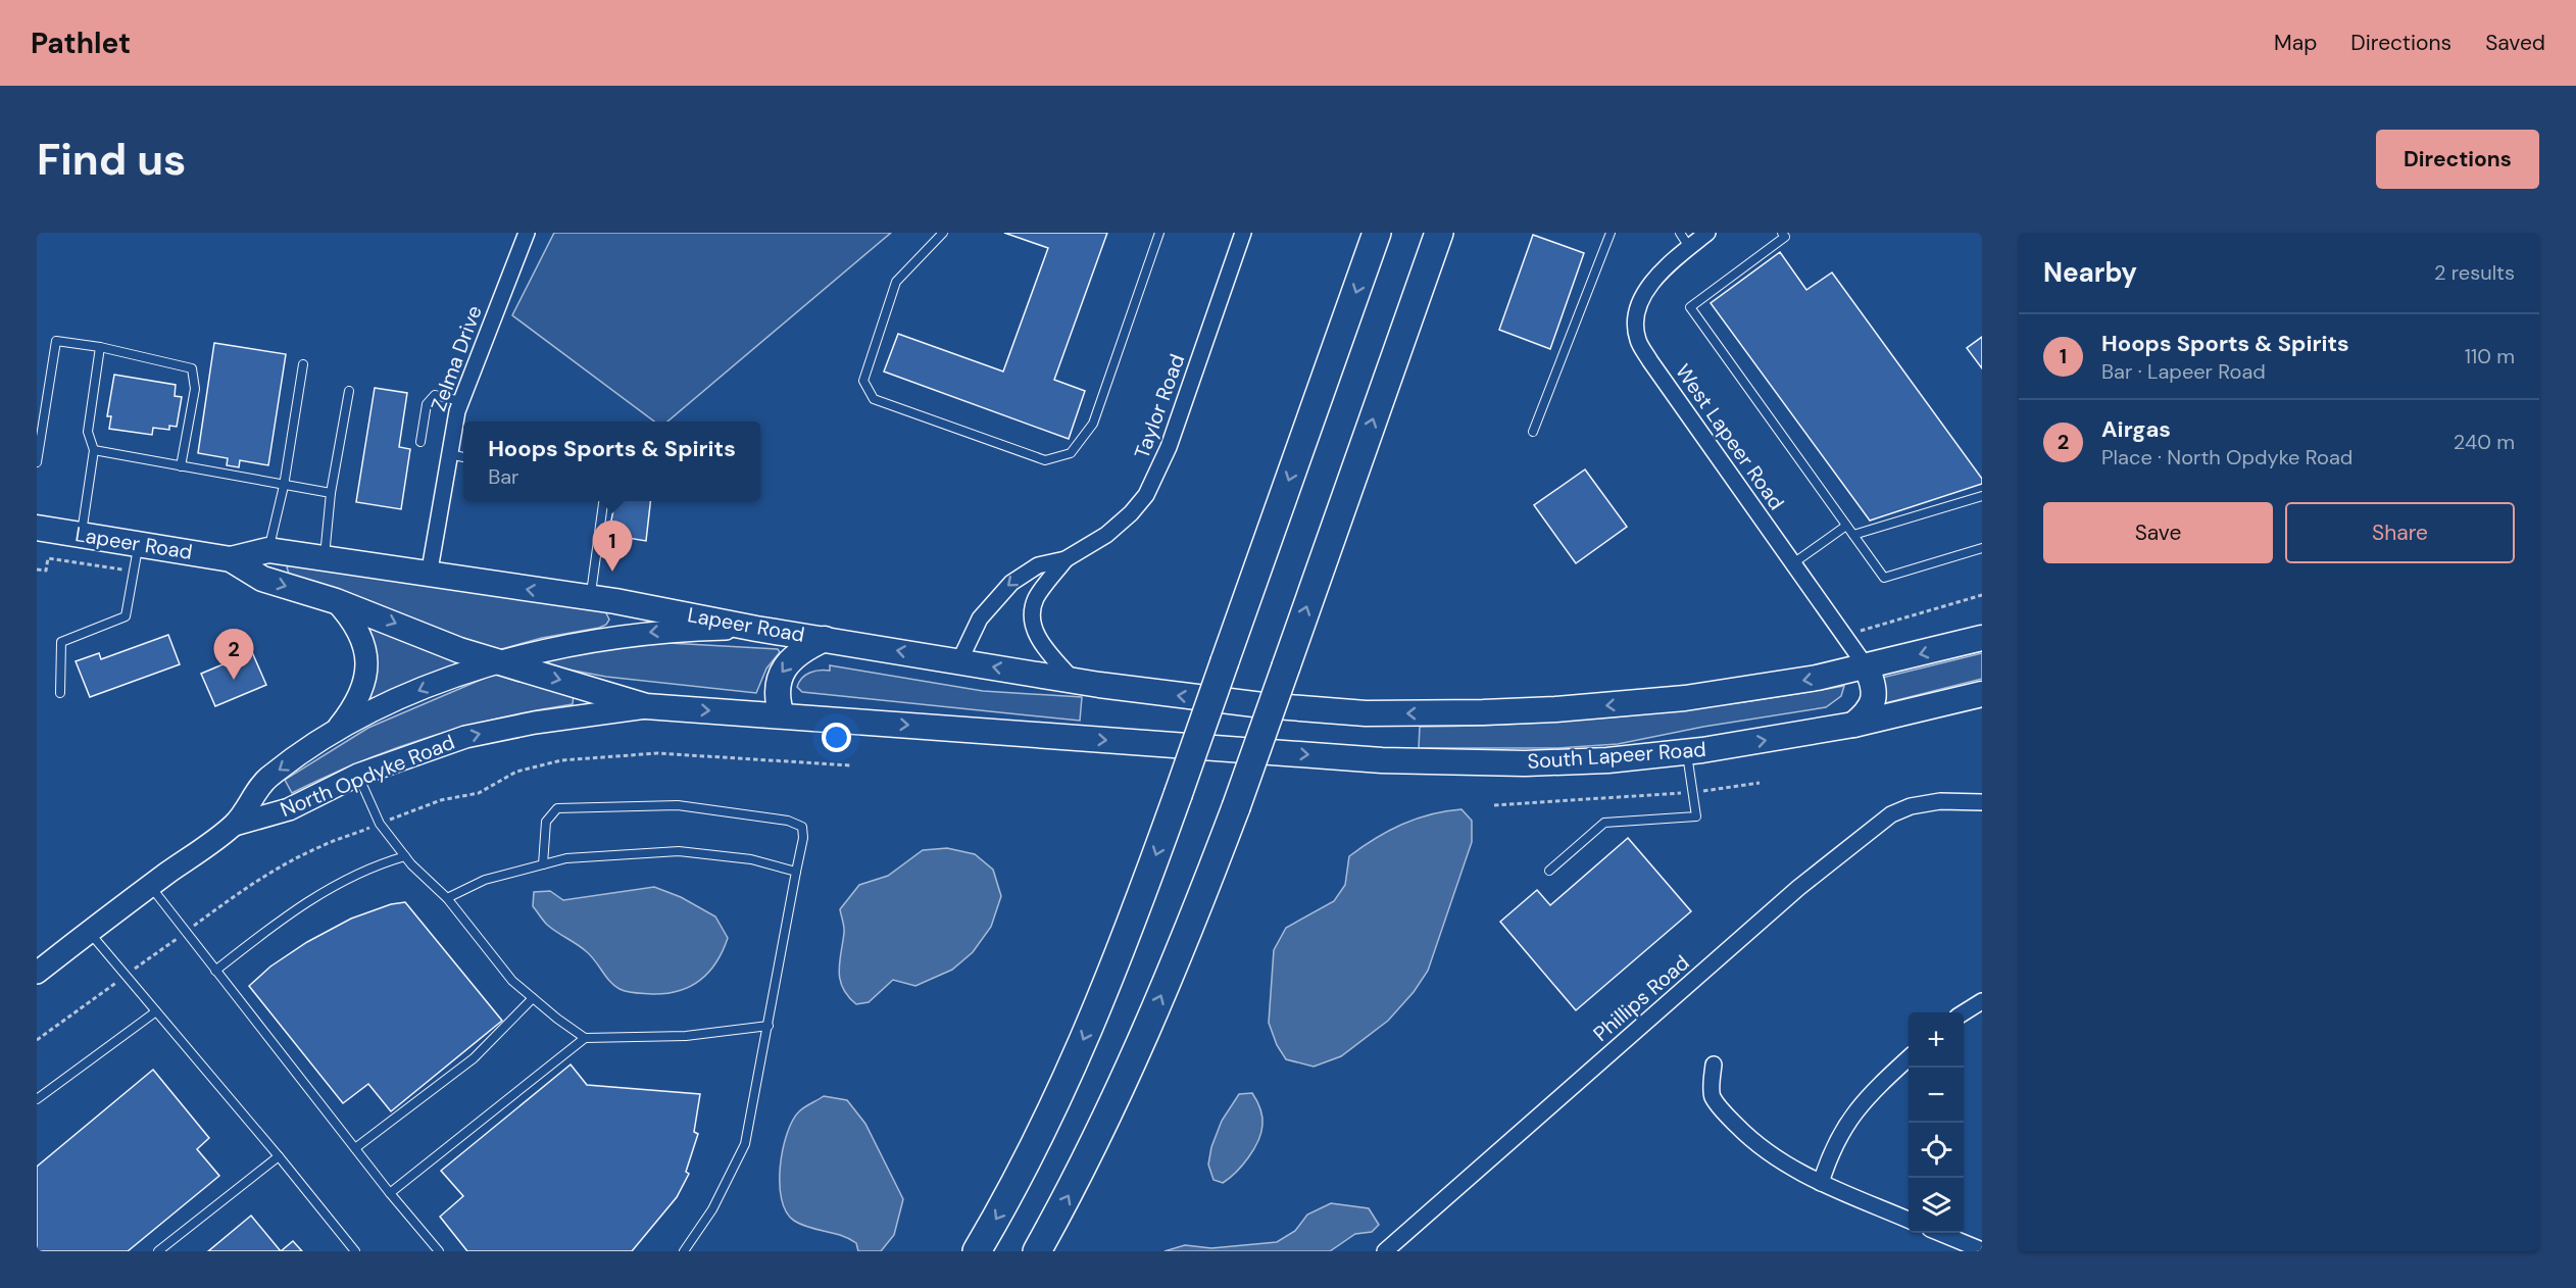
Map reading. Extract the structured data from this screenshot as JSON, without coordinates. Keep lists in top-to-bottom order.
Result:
{
  "streets": {
    "main road": ["Lapeer Road", "South Lapeer Road", "North Opdyke Road"],
    "street": [
      "Zelma Drive",
      "Taylor Road",
      "West Lapeer Road",
      "Phillips Road"
    ]
  },
  "crossings": [
    ["Zelma Drive", "Lapeer Road"],
    ["Taylor Road", "Lapeer Road"],
    ["West Lapeer Road", "Lapeer Road"],
    ["Lapeer Road", "South Lapeer Road"],
    ["Lapeer Road", "North Opdyke Road"]
  ],
  "one_way": ["South Lapeer Road"],
  "page": {
    "header": "Pathlet",
    "nav": ["Map", "Directions", "Saved"],
    "buttons": [
      "Directions",
      ["Save", "Share"]
    ],
    "title": "Find us",
    "heading": ["Nearby", "2 results"],
    "list": [
      {
        "mark": "1",
        "name": "Hoops Sports & Spirits",
        "note": "Bar · Lapeer Road",
        "value": "110 m"
      },
      {
        "mark": "2",
        "name": "Airgas",
        "note": "Place · North Opdyke Road",
        "value": "240 m"
      }
    ],
    "popup": ["Hoops Sports & Spirits", "Bar"],
    "pins": ["1", "2"],
    "map_buttons": ["+", "−"]
  }
}
